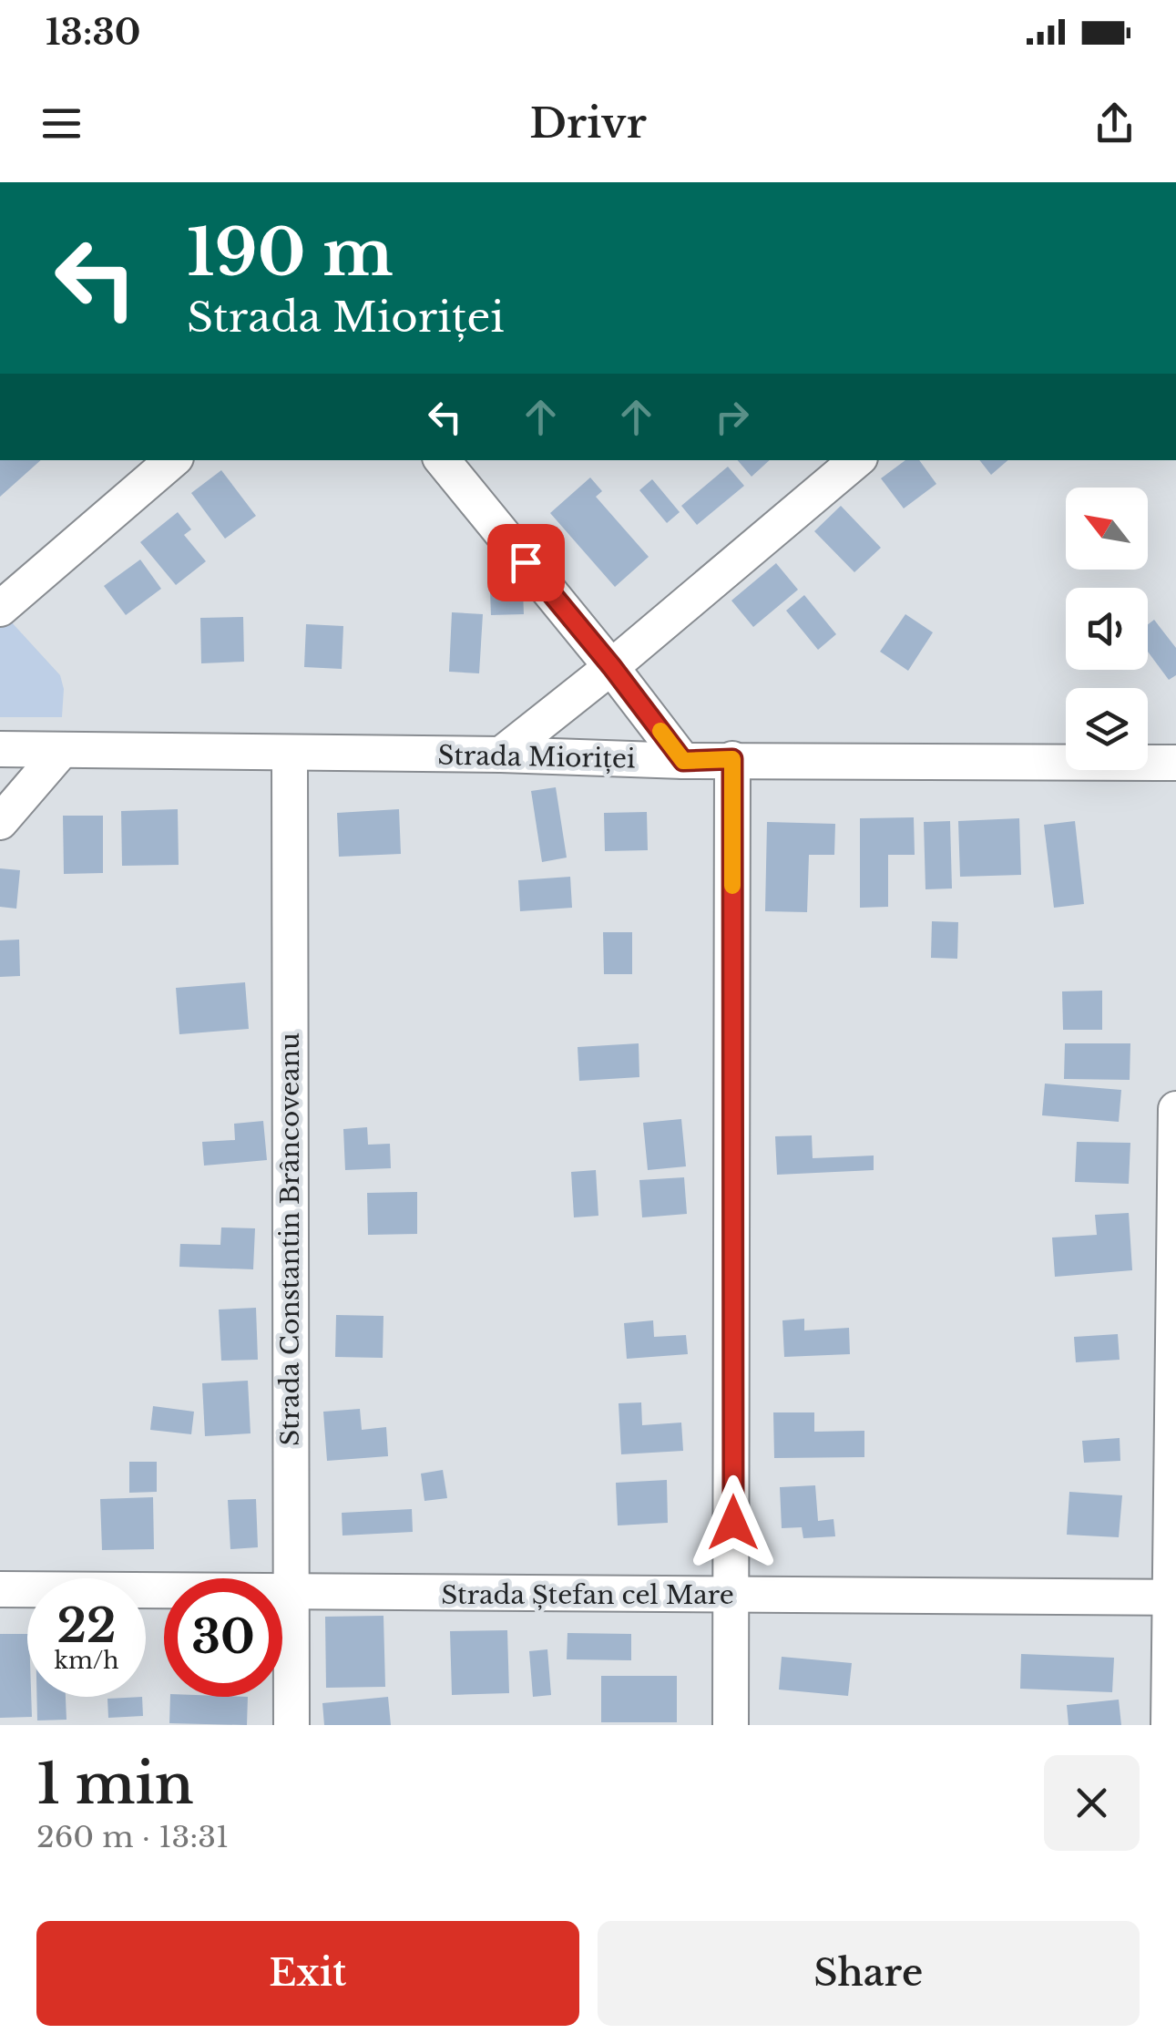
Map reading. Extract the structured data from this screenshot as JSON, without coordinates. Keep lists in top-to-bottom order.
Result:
{
  "streets": {
    "street": ["Strada Mioriței", "Strada Constantin Brâncoveanu", "Strada Ștefan cel Mare"]
  },
  "crossings": [
    ["Strada Mioriței", "Strada Constantin Brâncoveanu"],
    ["Strada Constantin Brâncoveanu", "Strada Ștefan cel Mare"]
  ],
  "north": "top left",
  "page": {
    "status": "13:30",
    "header": "Drivr",
    "turn": ["190 m", "Strada Mioriței"],
    "speed": "22 km/h",
    "limit": "30",
    "heading": ["1 min", "260 m · 13:31"],
    "buttons": ["Exit", "Share"]
  }
}
